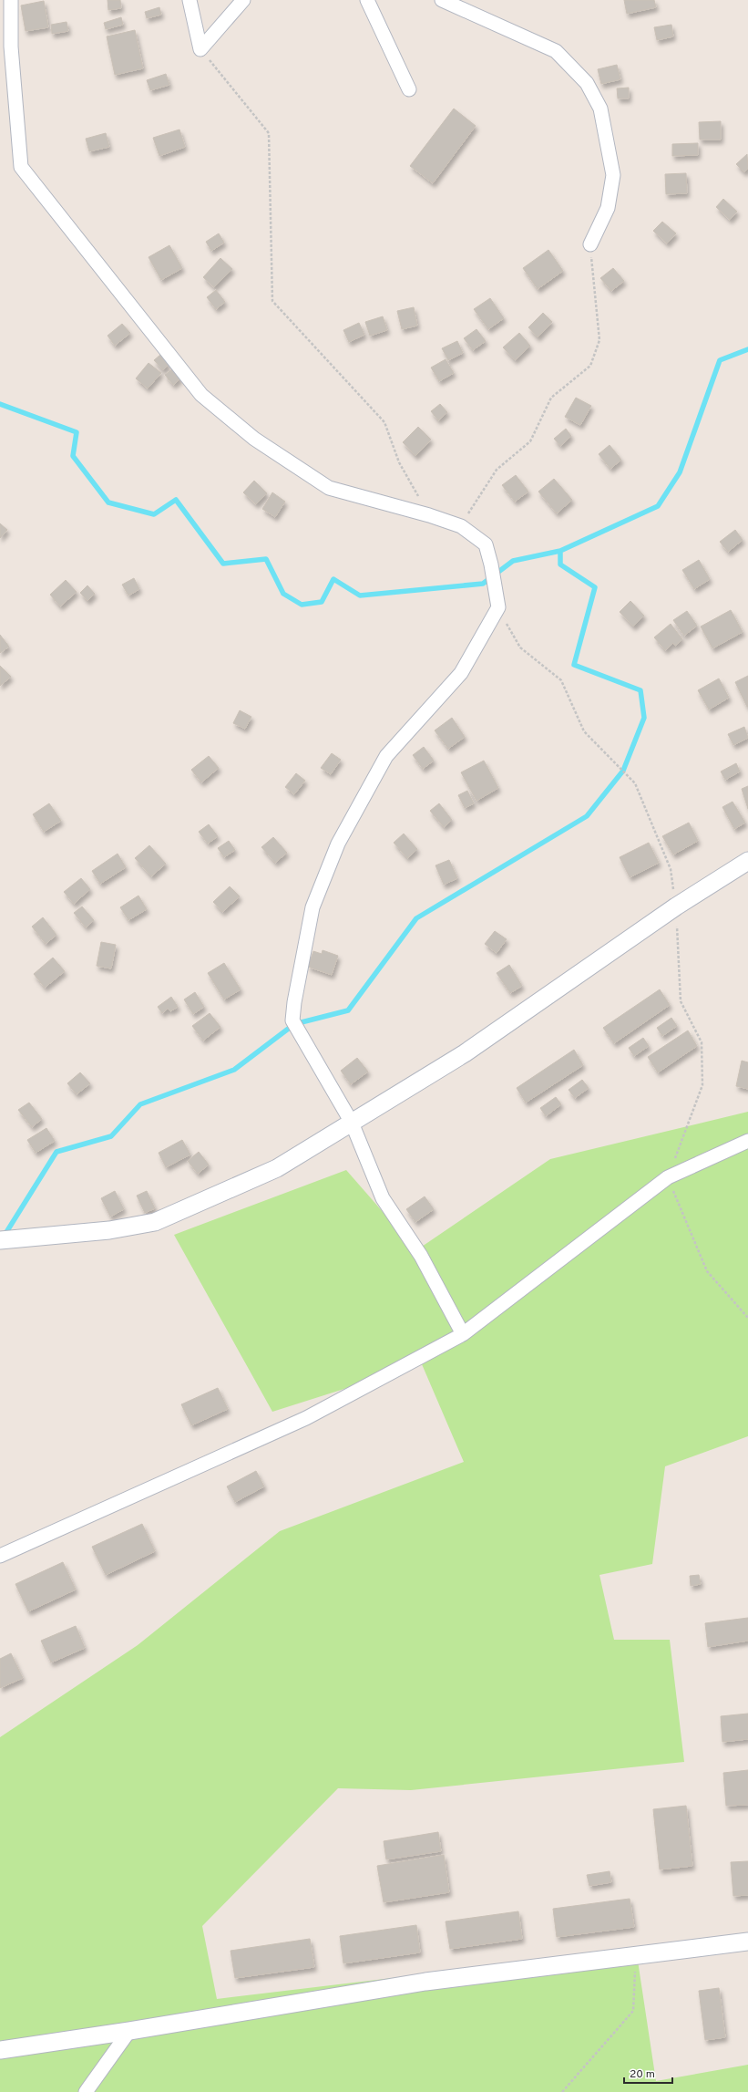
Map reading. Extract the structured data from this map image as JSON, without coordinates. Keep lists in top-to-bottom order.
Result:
{
  "scale_bar": "20 m"
}
